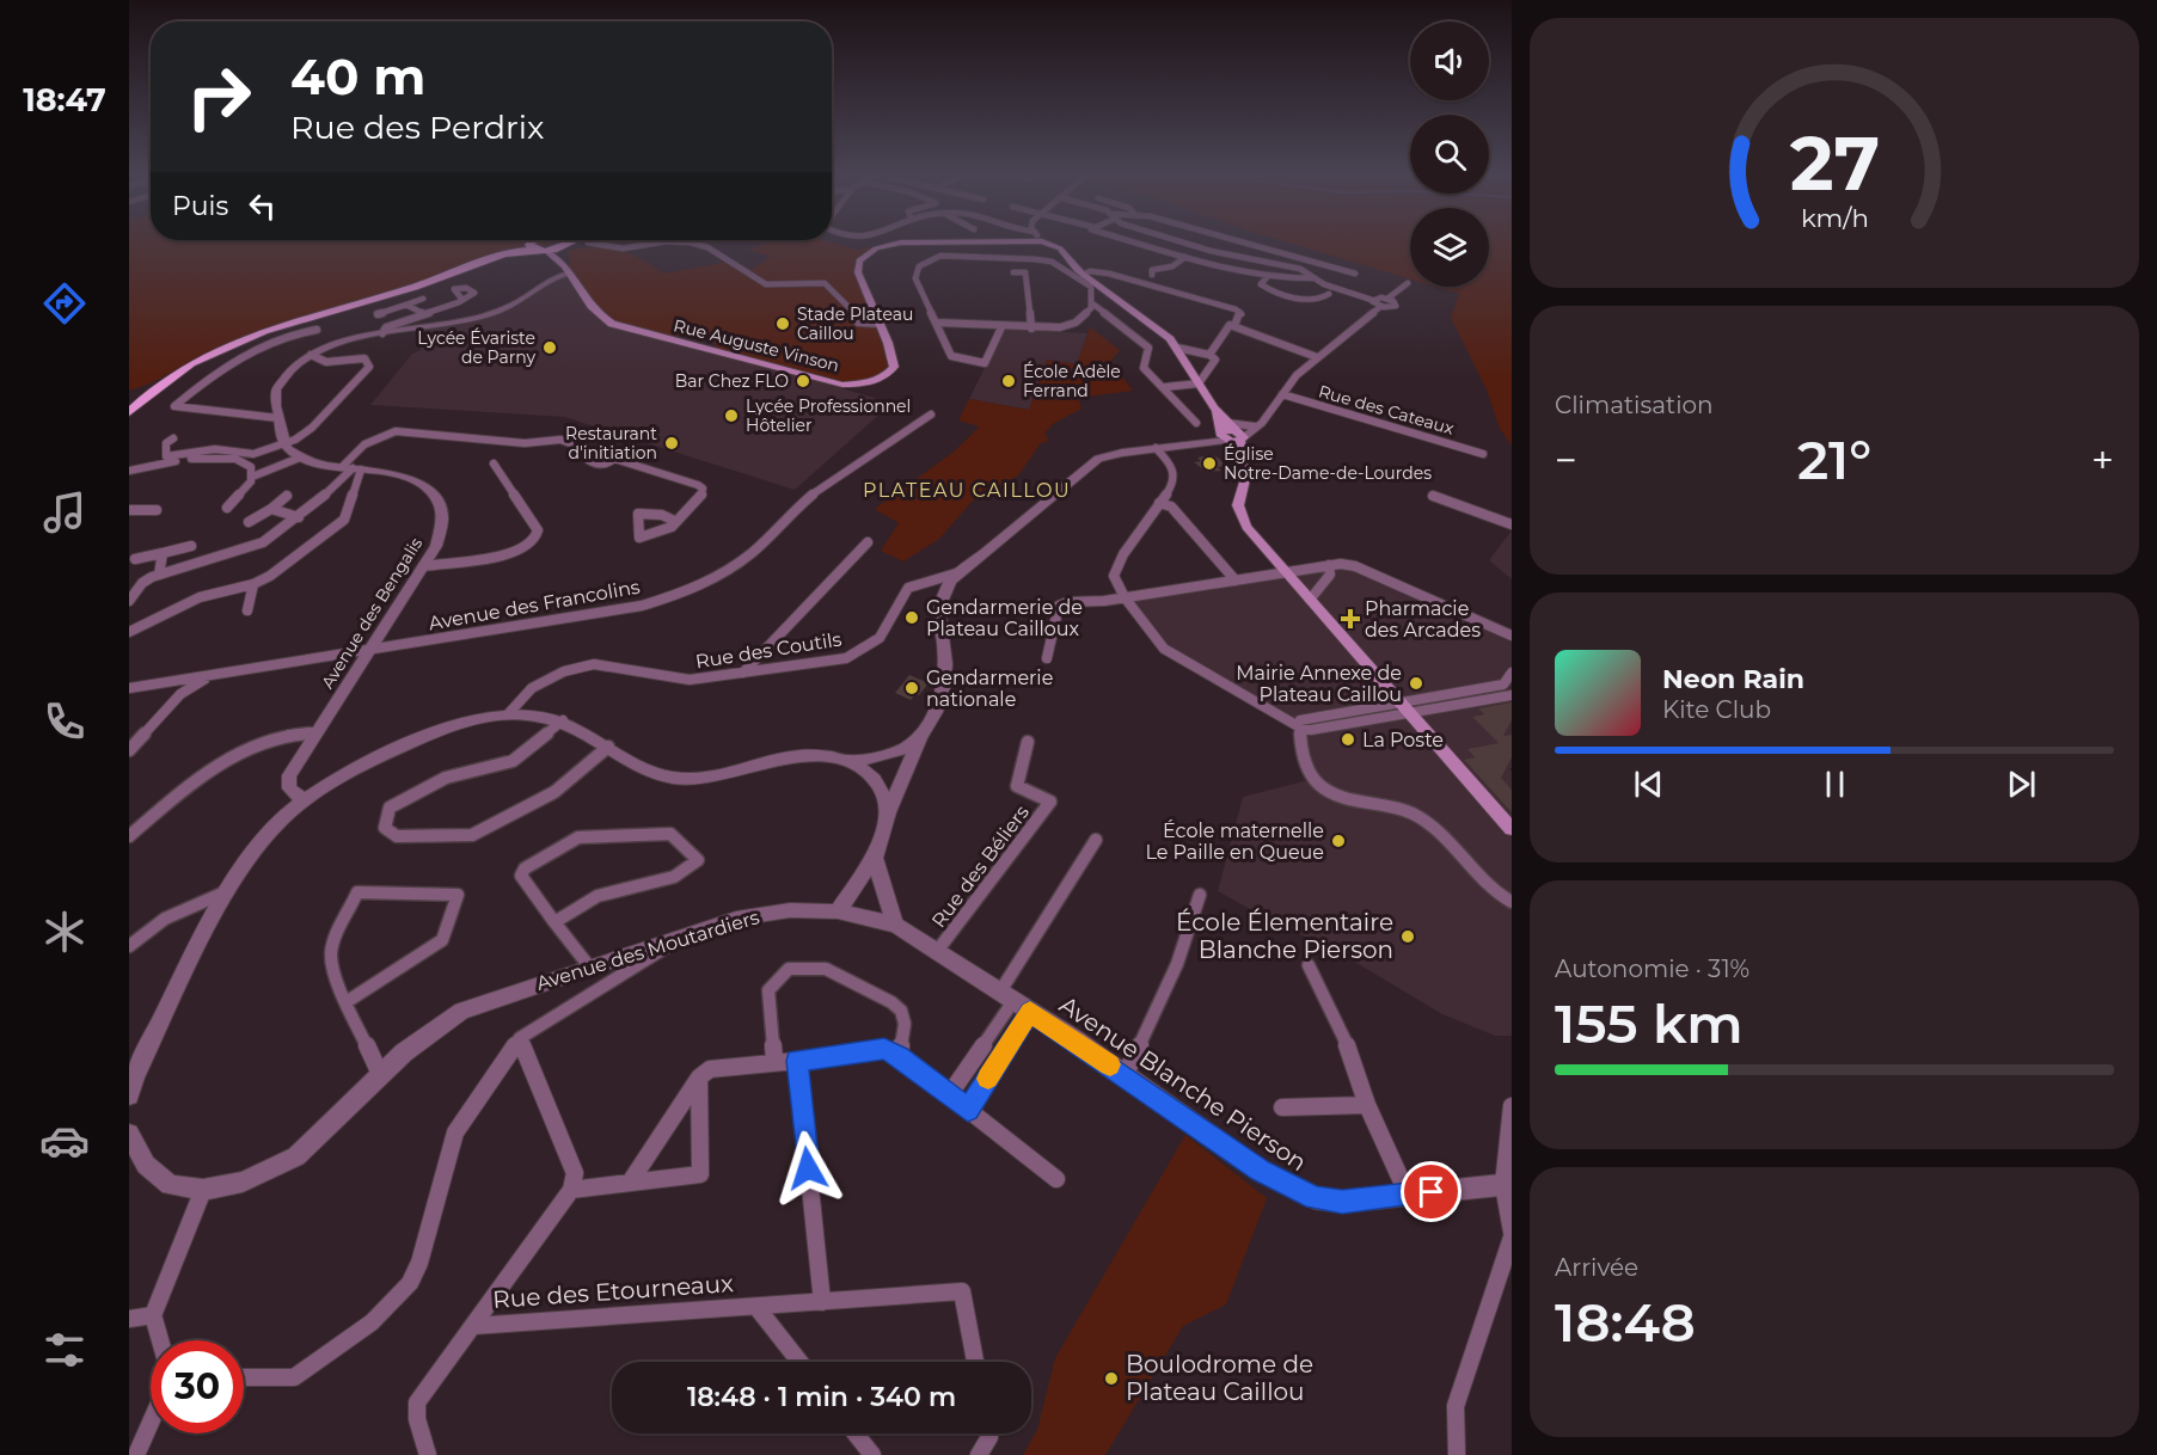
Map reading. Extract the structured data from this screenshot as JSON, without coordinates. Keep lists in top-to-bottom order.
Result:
{
  "streets": {
    "main road": ["Rue Auguste Vinson"],
    "street": [
      "Rue des Cateaux",
      "Avenue des Francolins",
      "Avenue des Bengalis",
      "Rue des Coutils",
      "Rue des Béliers",
      "Avenue des Moutardiers",
      "Avenue Blanche Pierson",
      "Rue des Etourneaux"
    ]
  },
  "crossings": [
    ["Avenue des Francolins", "Avenue des Bengalis"],
    ["Rue des Béliers", "Avenue Blanche Pierson"],
    ["Avenue des Moutardiers", "Avenue Blanche Pierson"]
  ],
  "districts": ["PLATEAU CAILLOU"],
  "places": {
    "other": [
      "Stade Plateau Caillou",
      "Lycée Évariste de Parny",
      "Bar Chez FLO",
      "École Adèle Ferrand",
      "Lycée Professionnel Hôtelier",
      "Restaurant d'initiation",
      "Église Notre-Dame-de-Lourdes",
      "Gendarmerie de Plateau Cailloux",
      "Mairie Annexe de Plateau Caillou",
      "Gendarmerie nationale",
      "La Poste",
      "École maternelle Le Paille en Queue",
      "École Élementaire Blanche Pierson",
      "Boulodrome de Plateau Caillou"
    ],
    "health": ["Pharmacie des Arcades"]
  },
  "page": {
    "tabs": "18:47",
    "turn": ["40 m", "Rue des Perdrix"],
    "then": "Puis",
    "tile": [
      "Climatisation",
      ["Autonomie · 31%", "155 km"],
      ["Arrivée", "18:48"]
    ],
    "heat": ["−", "21°", "+"],
    "song": ["Neon Rain", "Kite Club"],
    "limit": "30",
    "trip": "18:48 · 1 min · 340 m",
    "gauge": ["27", "km/h"]
  }
}
